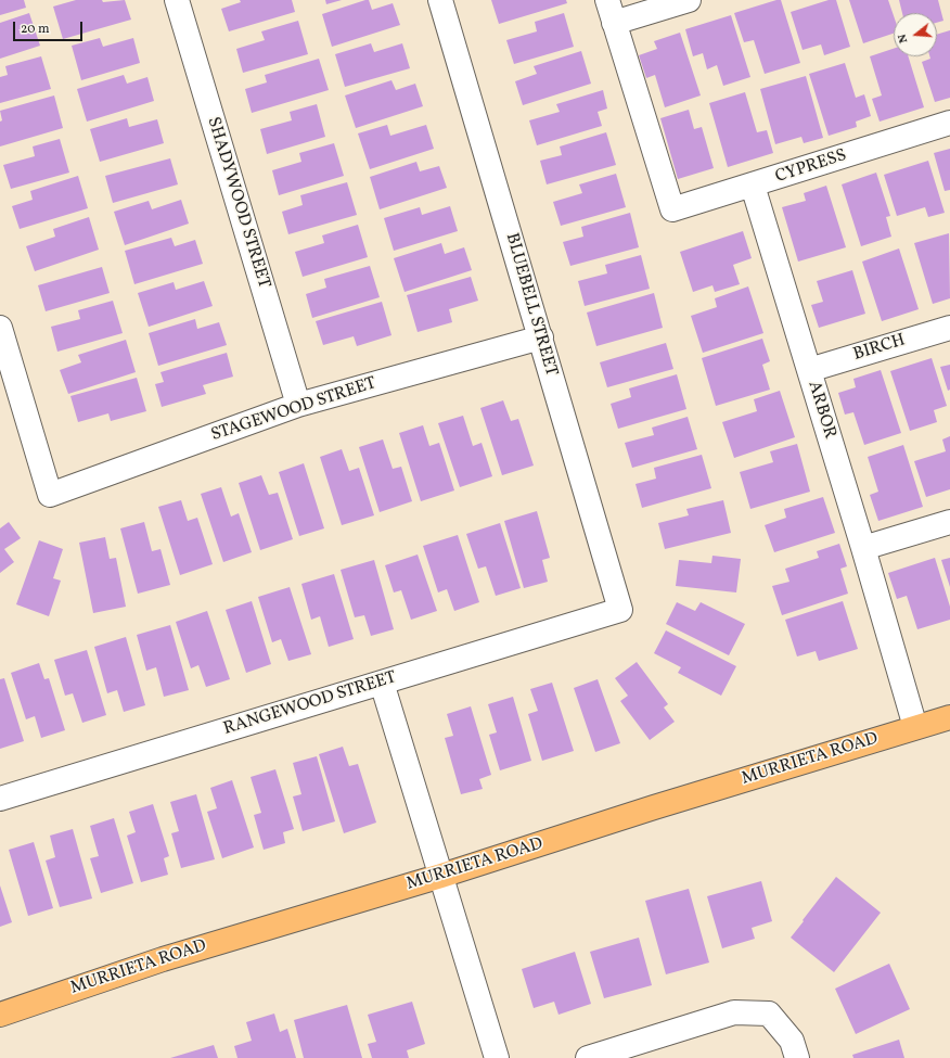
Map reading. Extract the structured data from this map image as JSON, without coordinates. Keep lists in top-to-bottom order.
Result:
{
  "streets": {
    "main road": ["MURRIETA ROAD"],
    "street": [
      "CYPRESS",
      "SHADYWOOD STREET",
      "BLUEBELL STREET",
      "BIRCH",
      "STAGEWOOD STREET",
      "ARBOR",
      "RANGEWOOD STREET"
    ]
  },
  "crossings": [
    ["CYPRESS", "ARBOR"],
    ["SHADYWOOD STREET", "STAGEWOOD STREET"],
    ["BLUEBELL STREET", "STAGEWOOD STREET"],
    ["BLUEBELL STREET", "RANGEWOOD STREET"],
    ["BIRCH", "ARBOR"],
    ["ARBOR", "MURRIETA ROAD"]
  ],
  "scale_bar": "20 m",
  "north": "left"
}
